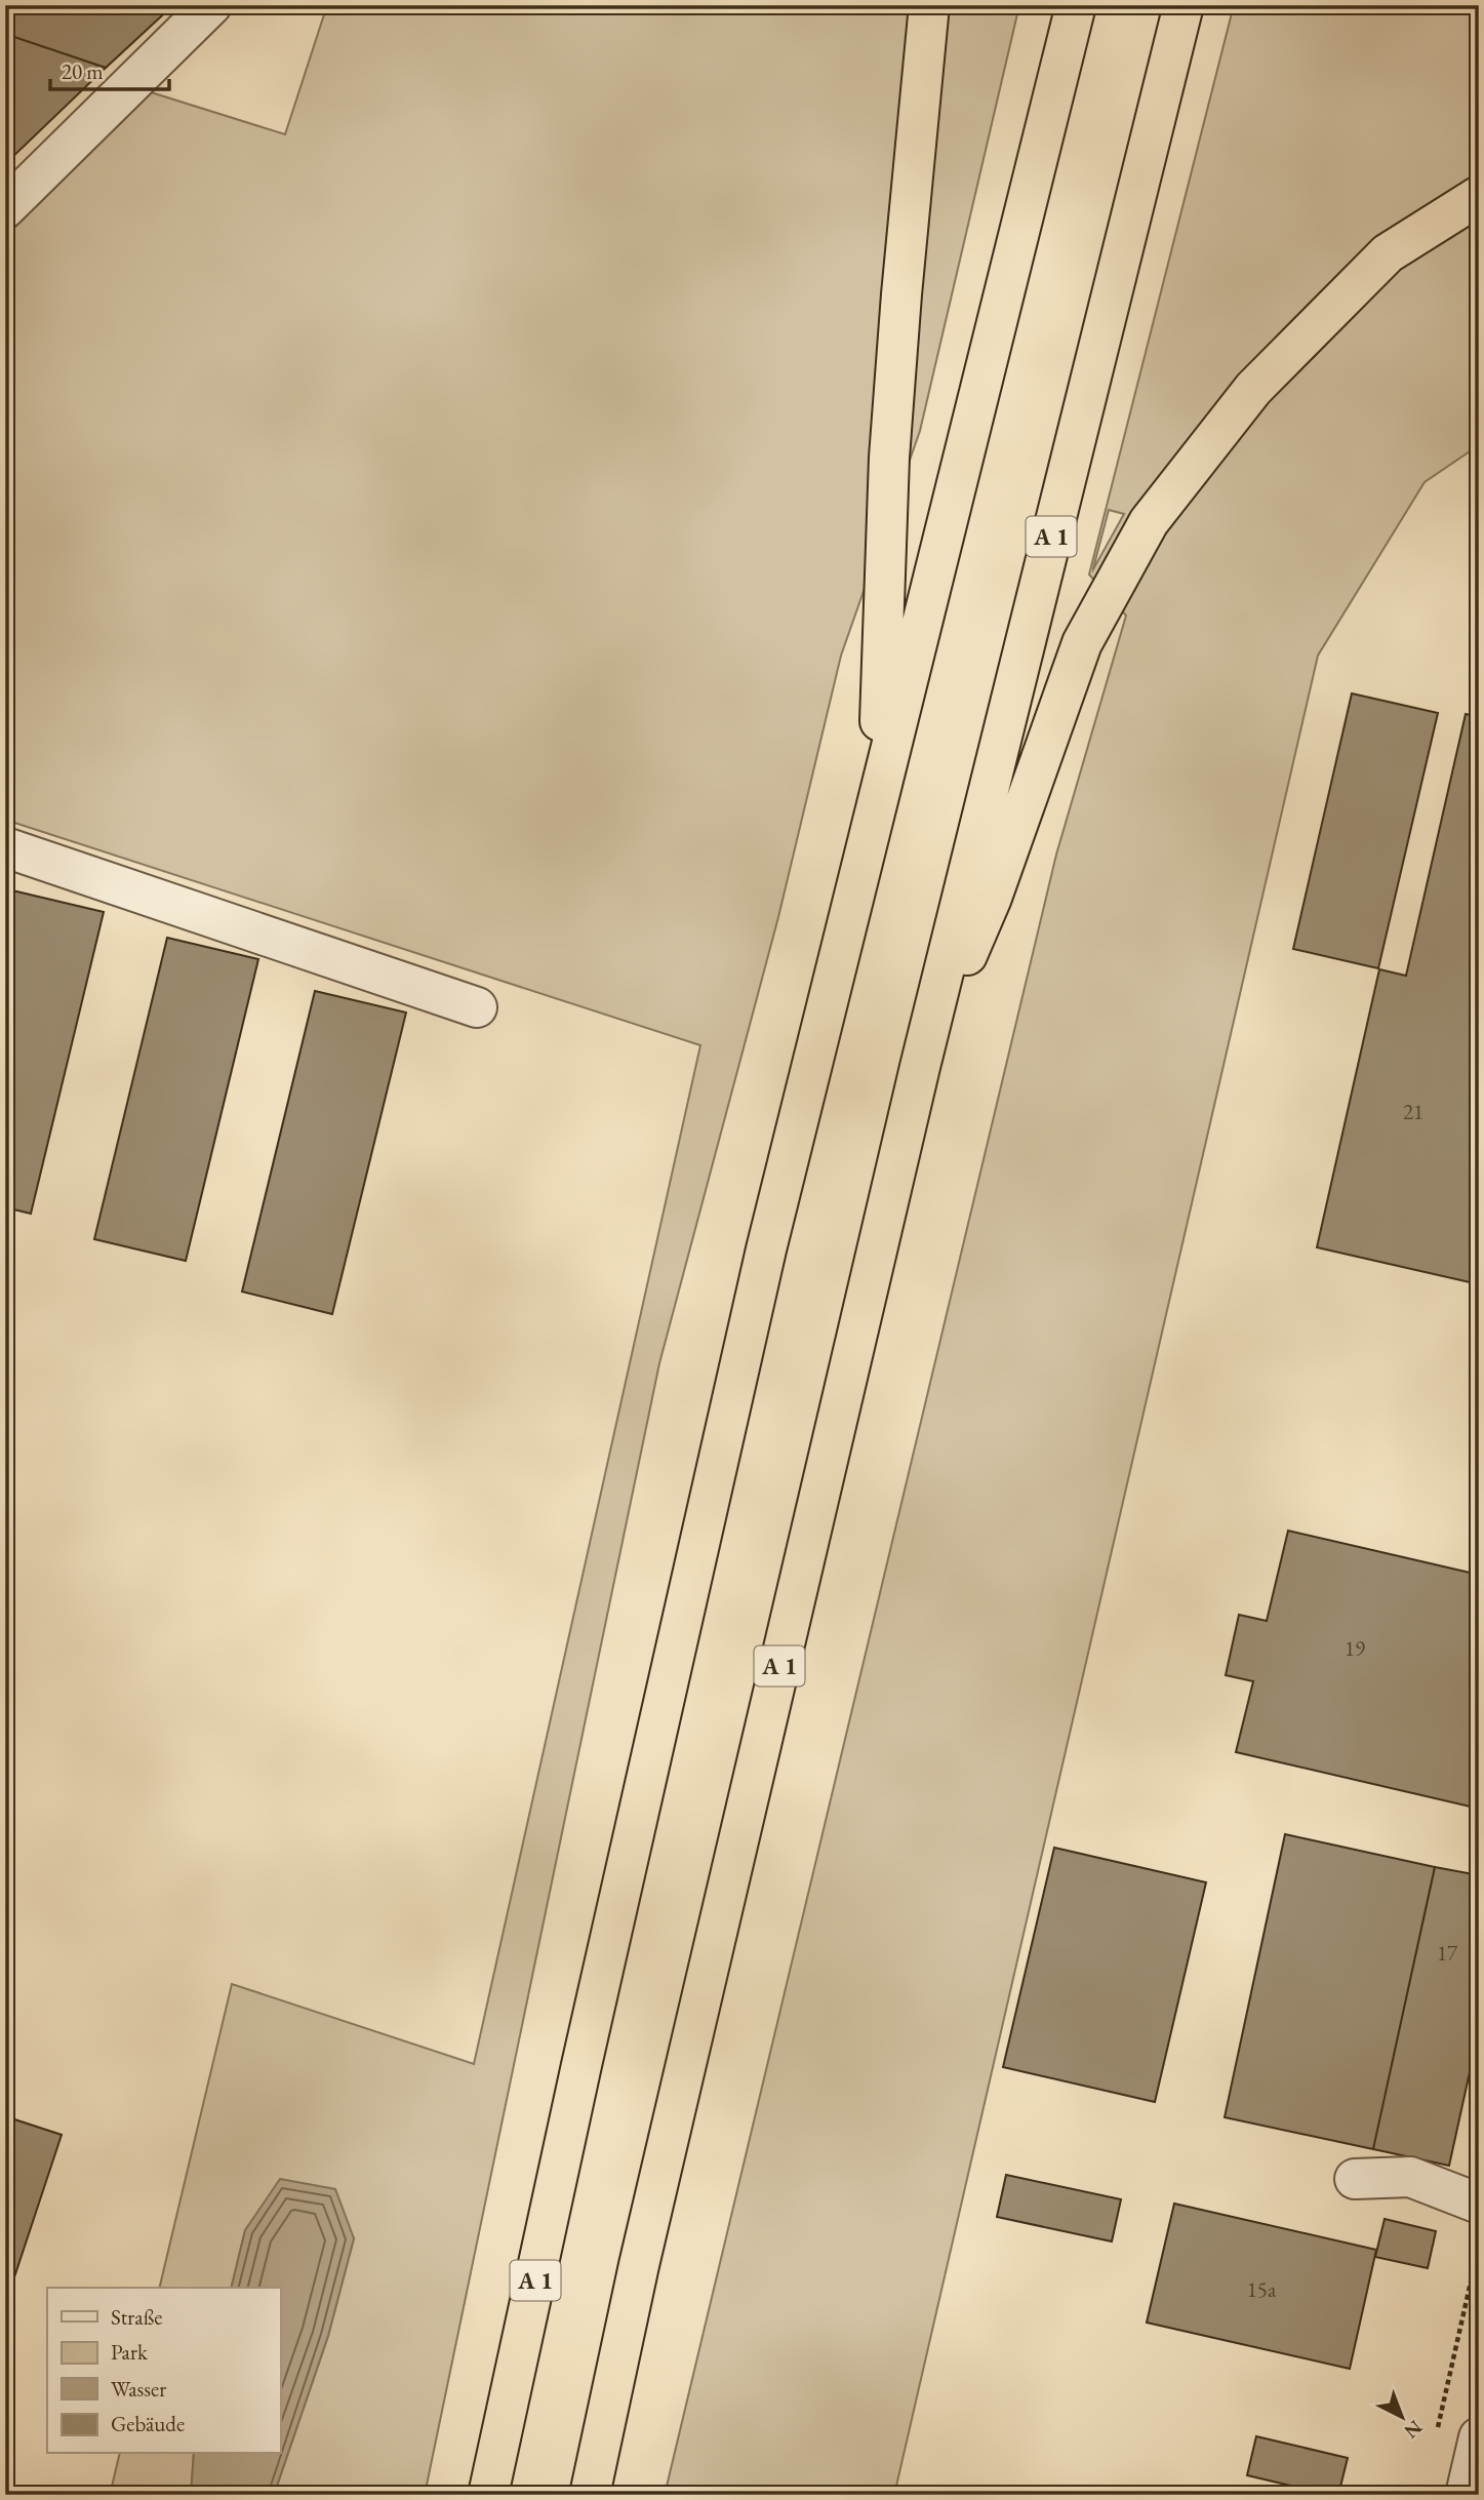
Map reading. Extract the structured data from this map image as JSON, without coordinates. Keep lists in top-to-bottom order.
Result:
{
  "streets": {
    "highway": ["A 1"]
  },
  "house_numbers": [
    "21",
    "19",
    "17",
    "15a"
  ],
  "legend": [
    "Straße",
    "Park",
    "Wasser",
    "Gebäude"
  ],
  "scale_bar": "20 m",
  "north": "bottom right"
}
